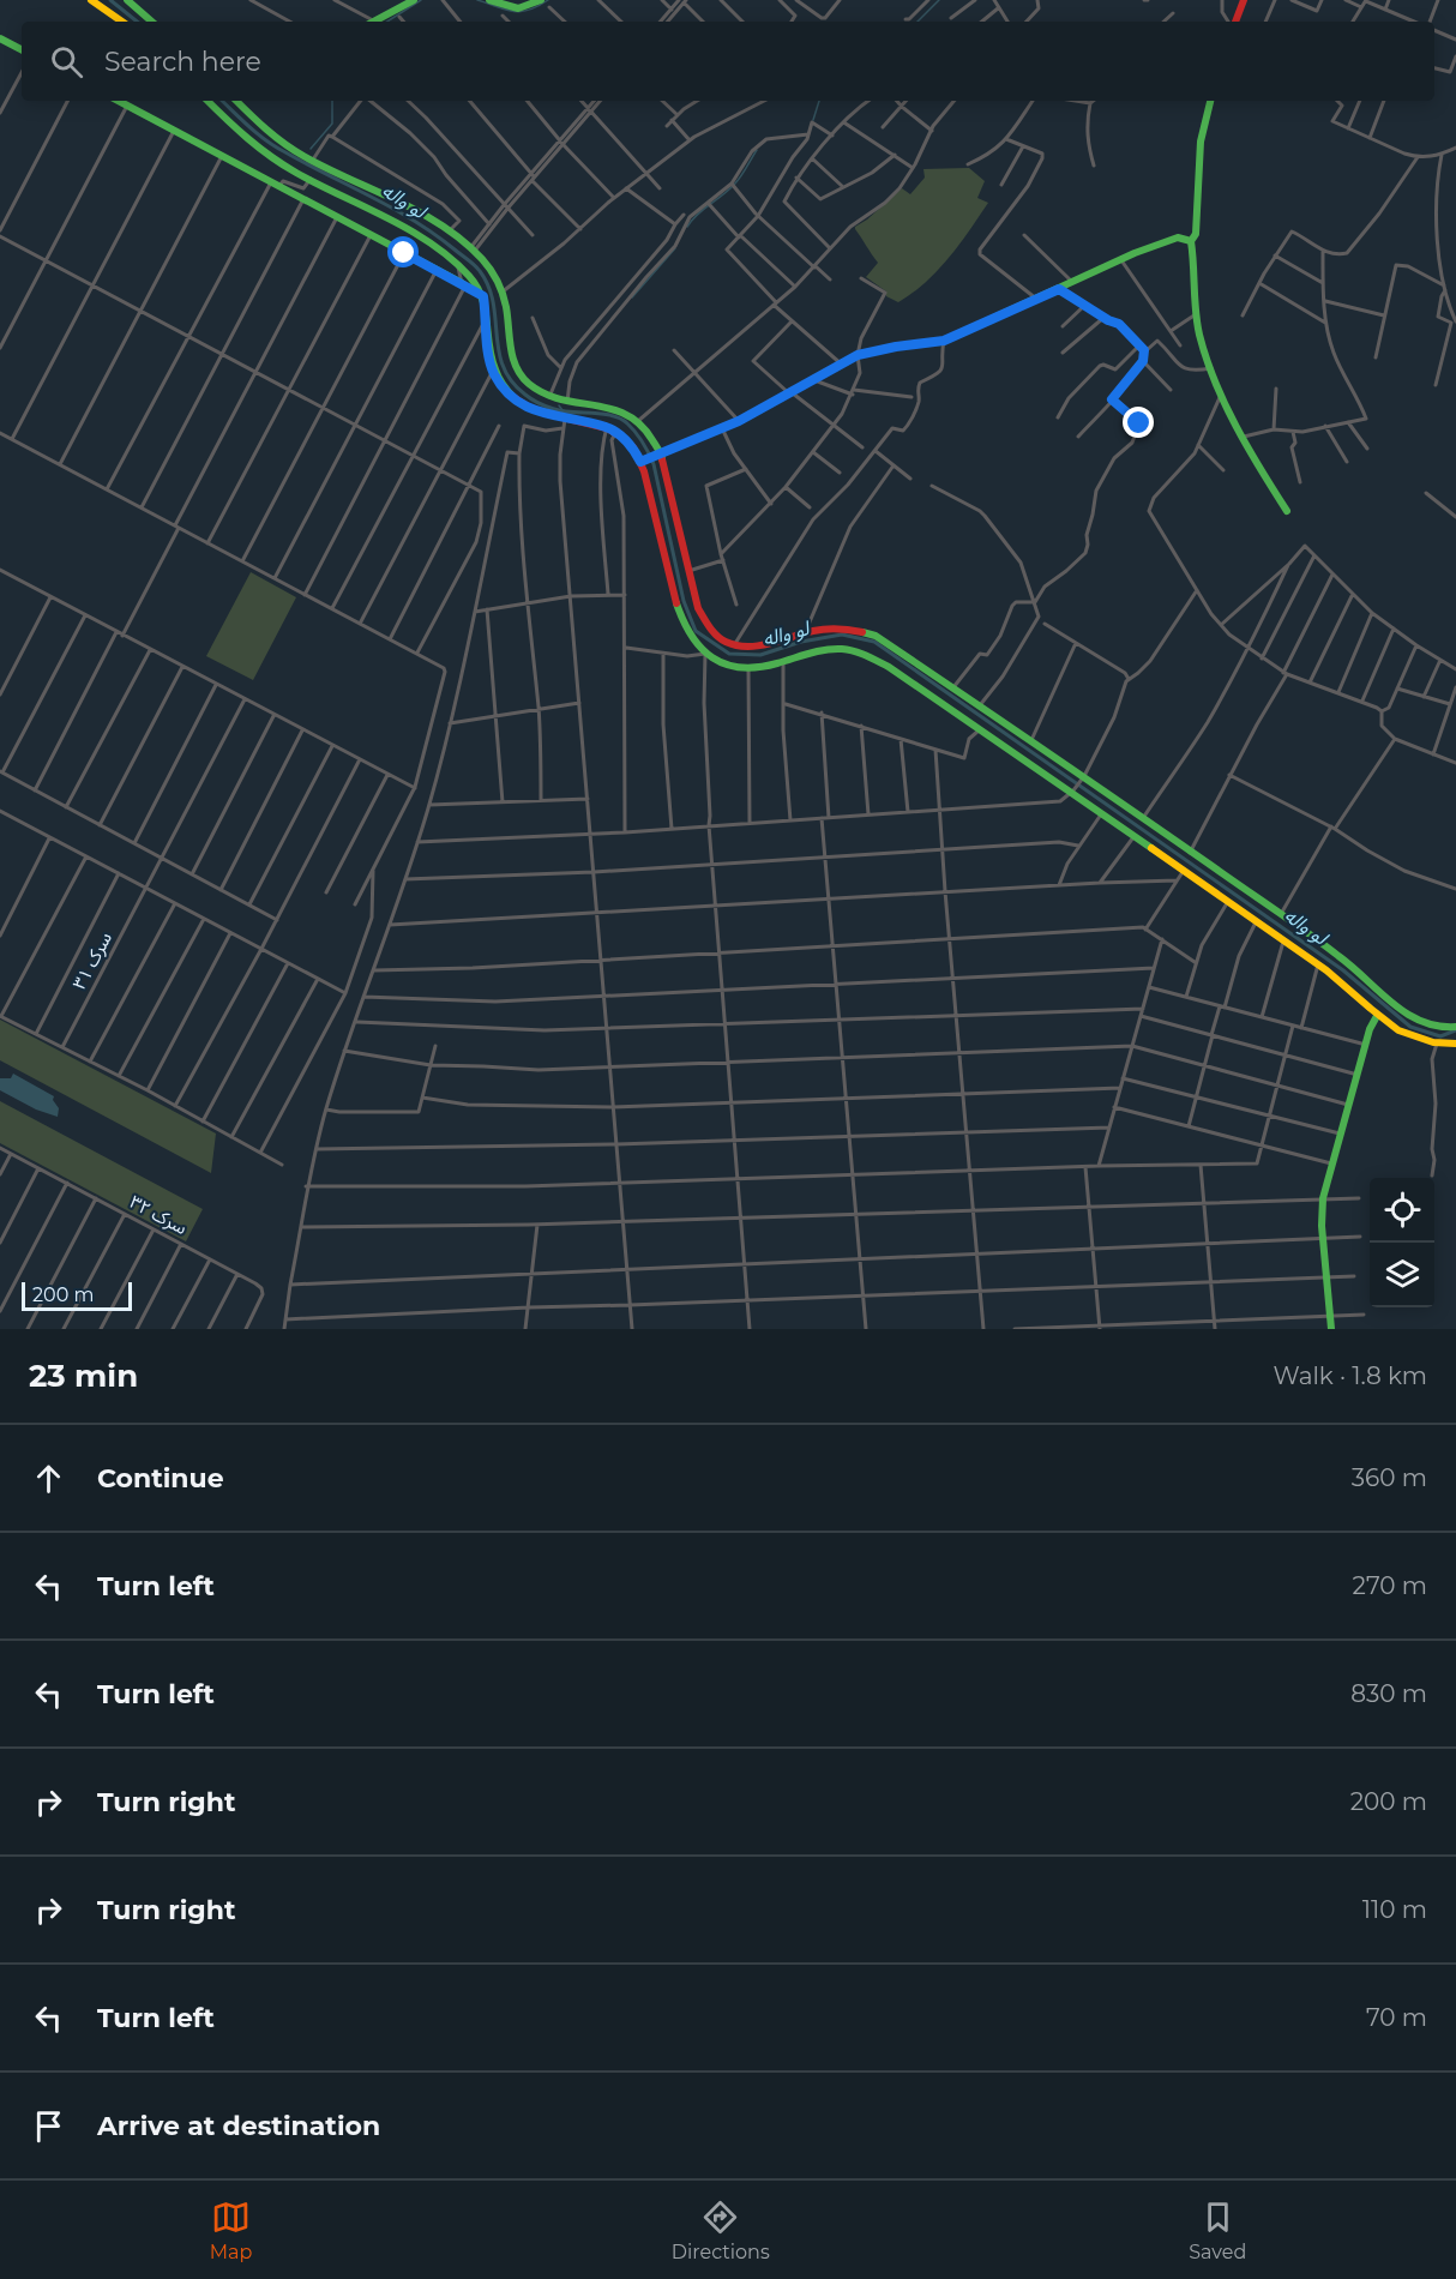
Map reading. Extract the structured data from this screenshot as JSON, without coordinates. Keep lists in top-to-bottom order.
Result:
{
  "streets": {
    "street": ["سرک ۳۱", "سرک ۳۲"]
  },
  "water": ["لو واله"],
  "scale_bar": "200 m",
  "page": {
    "search": "Search here",
    "scale": "200 m",
    "heading": ["23 min", "Walk · 1.8 km"],
    "list": [
      ["Continue", "360 m"],
      ["Turn left", "270 m"],
      ["Turn left", "830 m"],
      ["Turn right", "200 m"],
      ["Turn right", "110 m"],
      ["Turn left", "70 m"],
      "Arrive at destination"
    ],
    "nav": ["Map", "Directions", "Saved"]
  }
}
